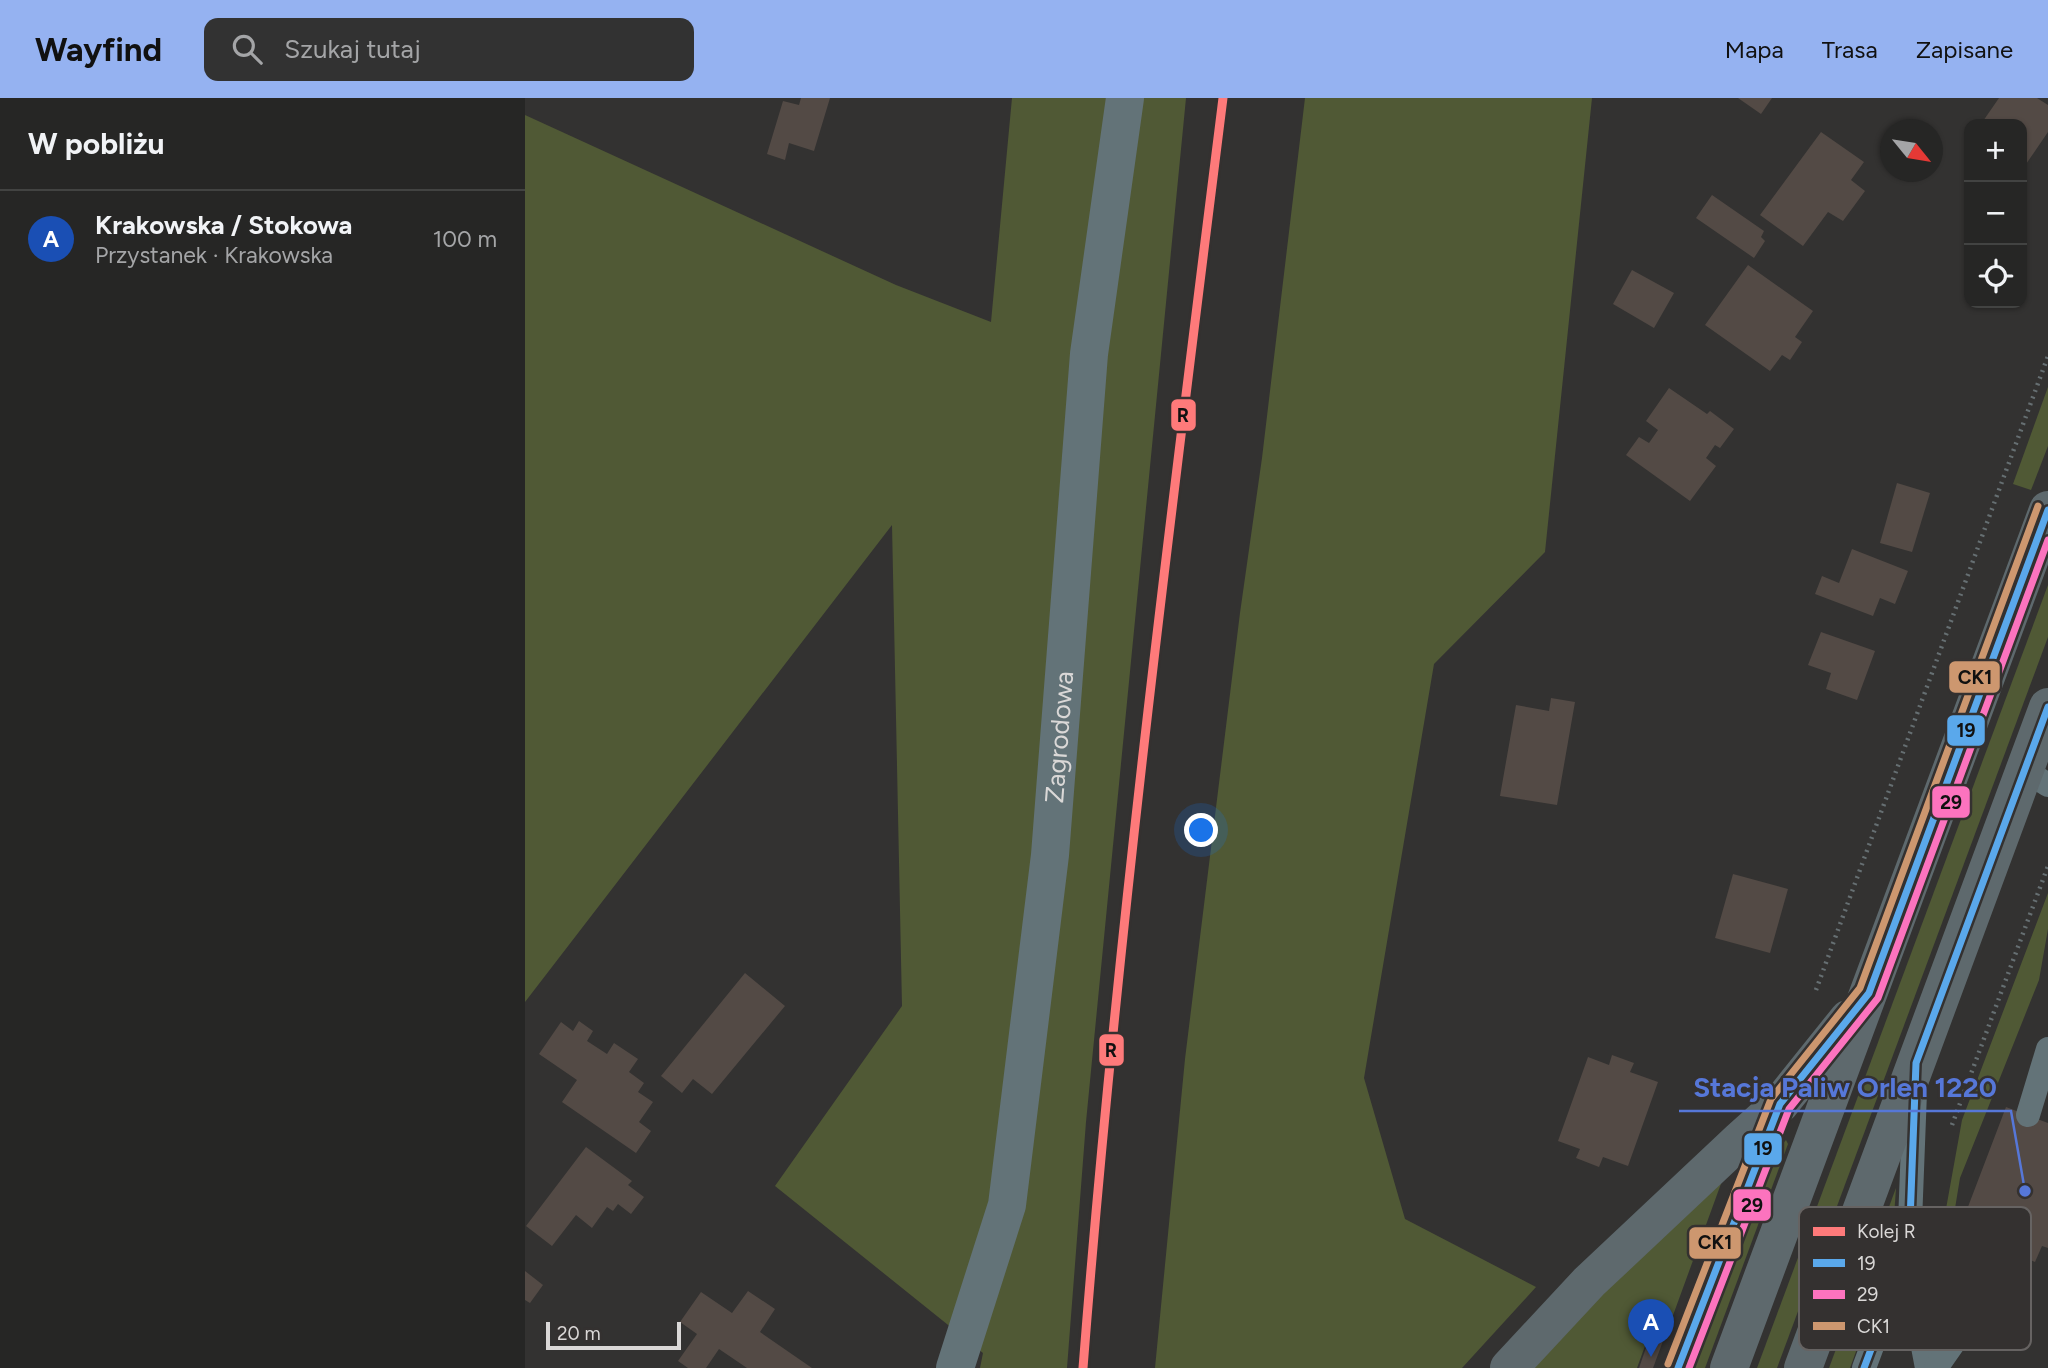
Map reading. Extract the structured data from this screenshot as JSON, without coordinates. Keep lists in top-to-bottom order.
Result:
{
  "streets": {
    "street": ["Zagrodowa"]
  },
  "places": ["Stacja Paliw Orlen 1220"],
  "lines": [
    "rail line R",
    "transit line CK1",
    "transit line 19",
    "transit line 29"
  ],
  "legend": [
    "Kolej R",
    "19",
    "29",
    "CK1"
  ],
  "scale_bar": "20 m",
  "north": "bottom right",
  "page": {
    "header": "Wayfind",
    "search": "Szukaj tutaj",
    "nav": ["Mapa", "Trasa", "Zapisane"],
    "heading": "W pobliżu",
    "map_buttons": ["+", "−"],
    "list": [
      {
        "mark": "A",
        "name": "Krakowska / Stokowa",
        "note": "Przystanek · Krakowska",
        "value": "100 m"
      }
    ],
    "pins": "A",
    "scale": "20 m"
  }
}
